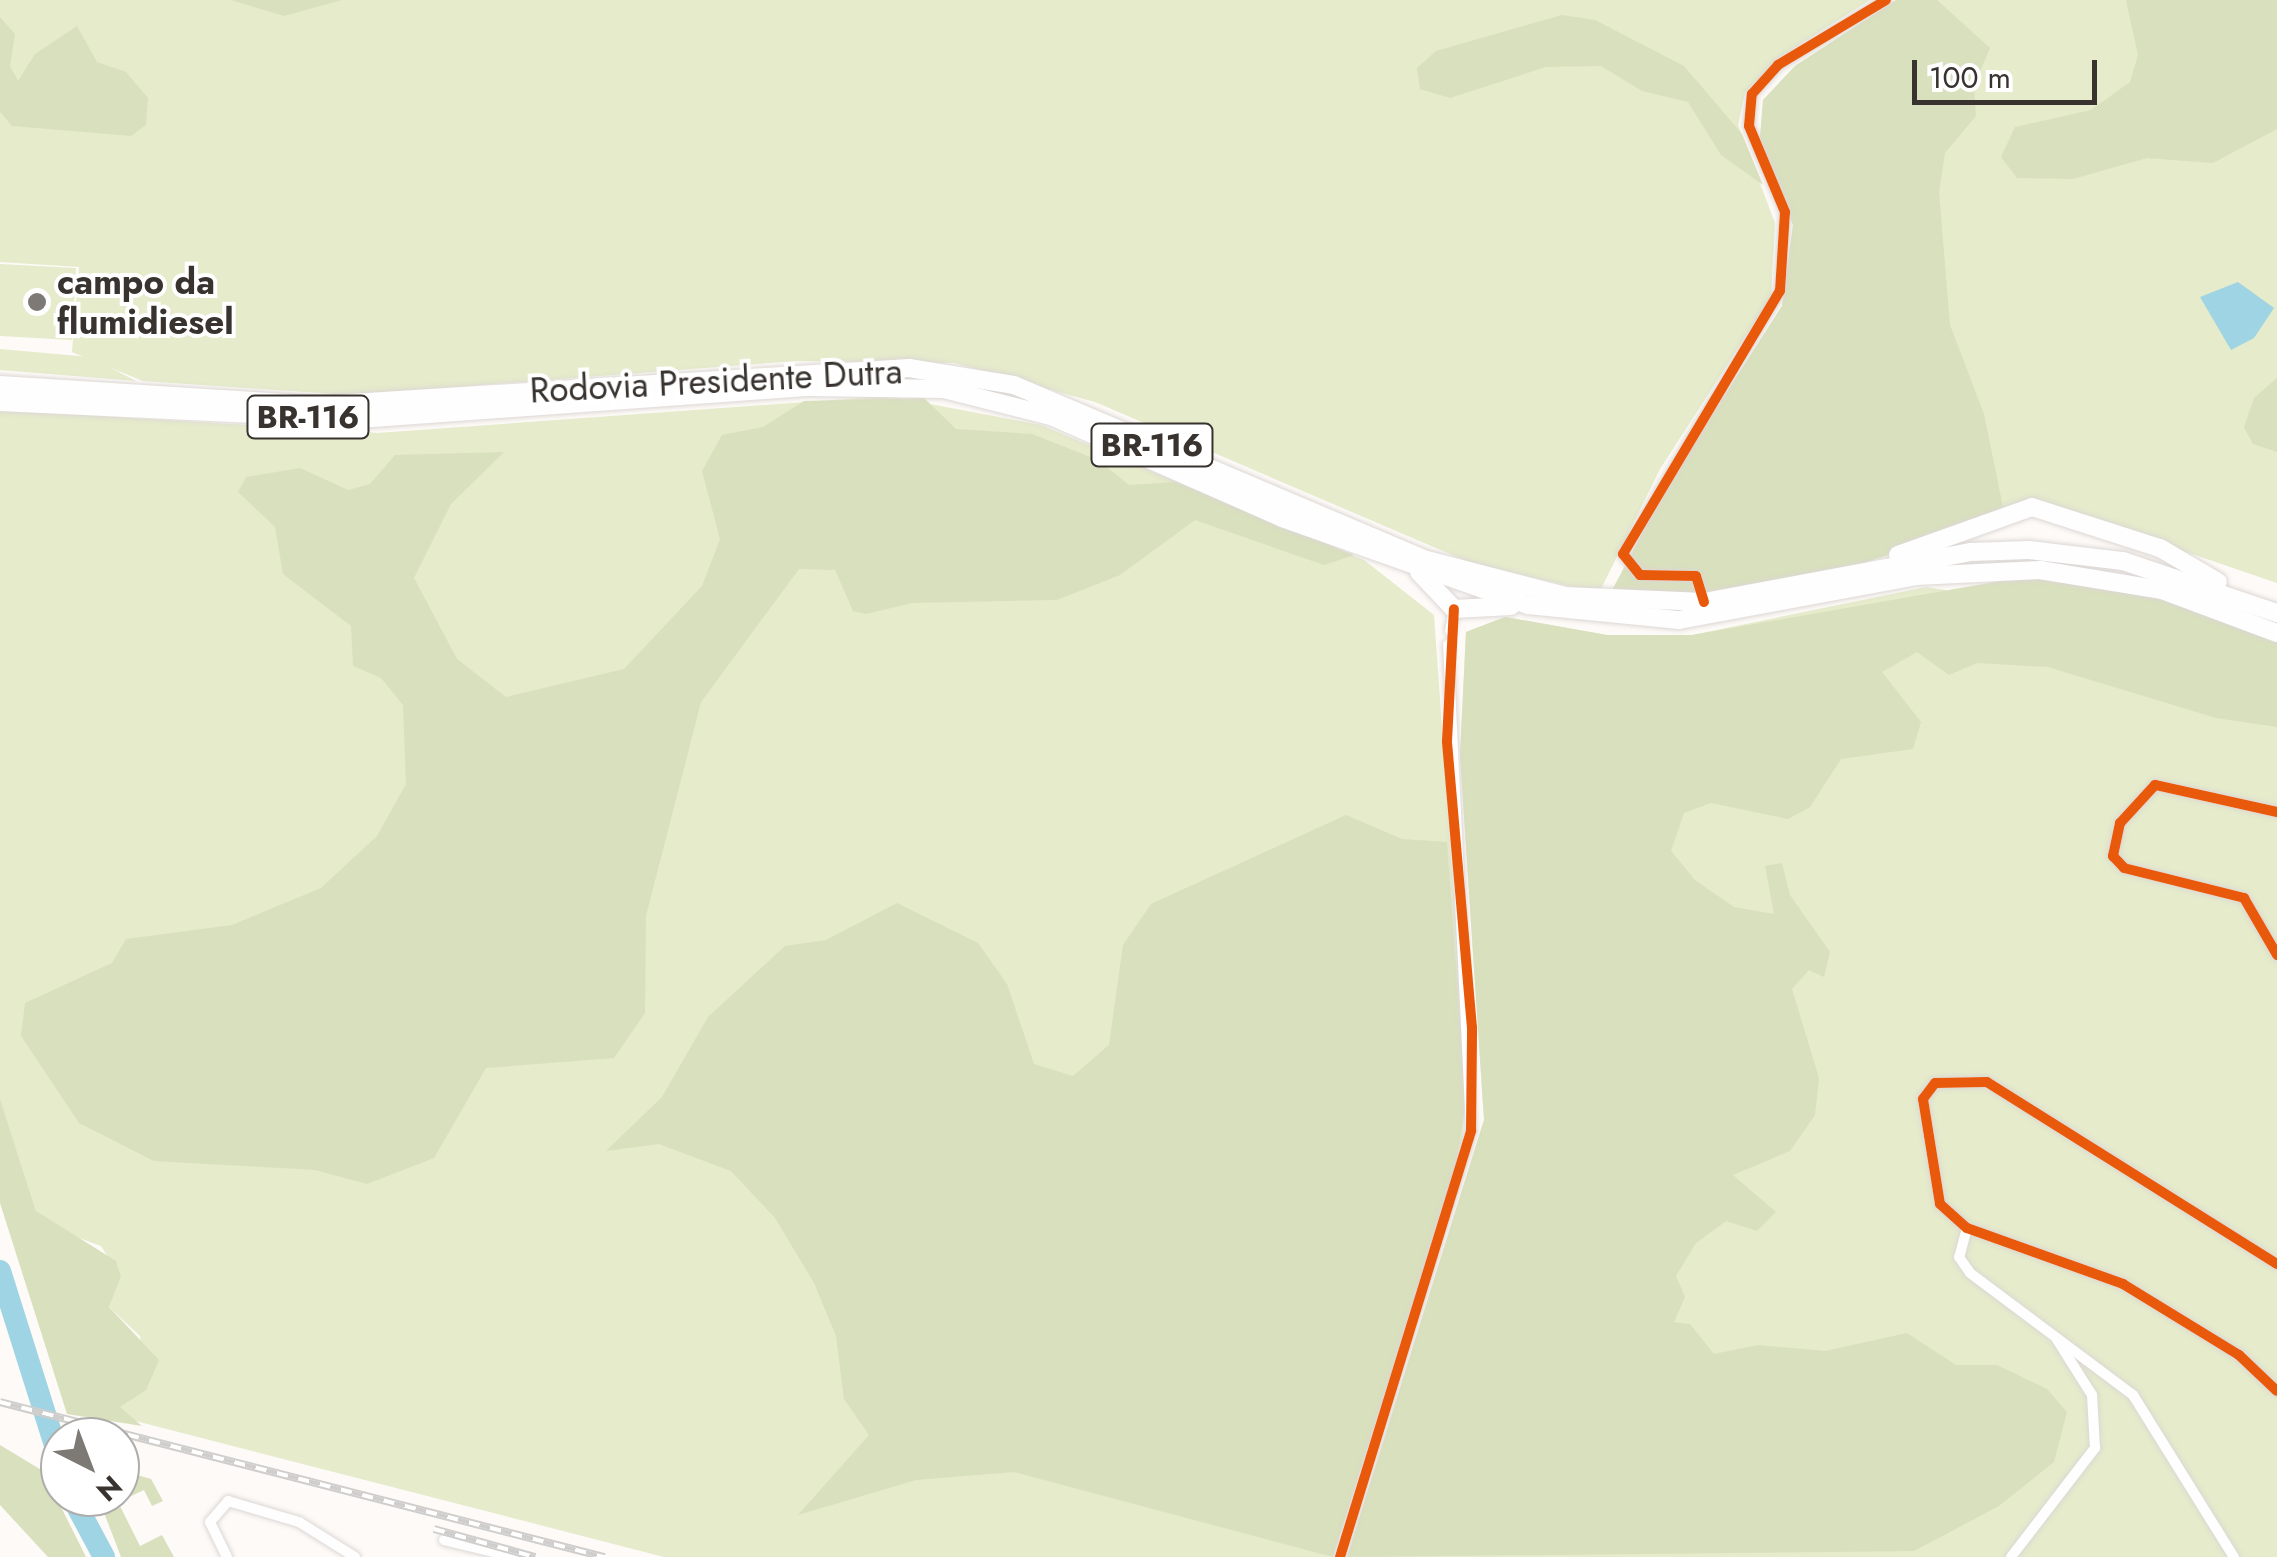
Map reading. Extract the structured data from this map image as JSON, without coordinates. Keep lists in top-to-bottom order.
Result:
{
  "streets": {
    "highway": ["Rodovia Presidente Dutra", "BR-116"]
  },
  "places": ["campo da flumidiesel"],
  "scale_bar": "100 m",
  "north": "bottom right"
}
